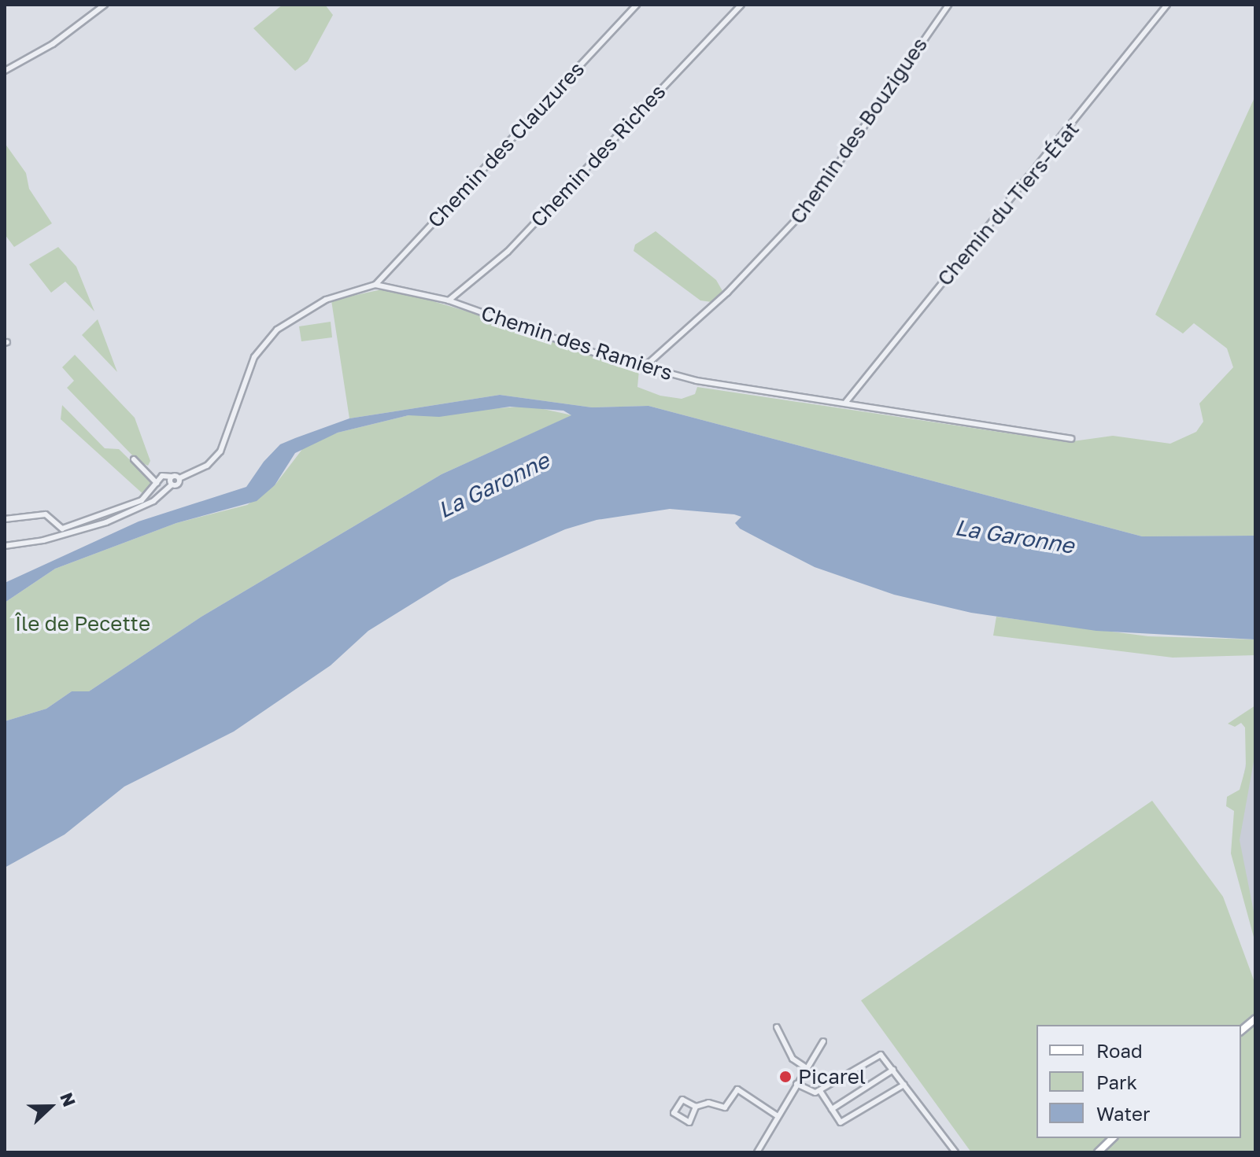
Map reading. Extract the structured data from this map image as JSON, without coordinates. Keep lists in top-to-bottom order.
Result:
{
  "streets": {
    "street": [
      "Chemin des Bouzigues",
      "Chemin des Clauzures",
      "Chemin des Riches",
      "Chemin du Tiers-État",
      "Chemin des Ramiers"
    ]
  },
  "crossings": [
    ["Chemin des Bouzigues", "Chemin des Ramiers"],
    ["Chemin des Clauzures", "Chemin des Ramiers"],
    ["Chemin des Riches", "Chemin des Ramiers"],
    ["Chemin du Tiers-État", "Chemin des Ramiers"]
  ],
  "water": ["La Garonne"],
  "parks": ["Île de Pecette"],
  "places": ["Picarel"],
  "legend": ["Road", "Park", "Water"],
  "north": "right"
}
